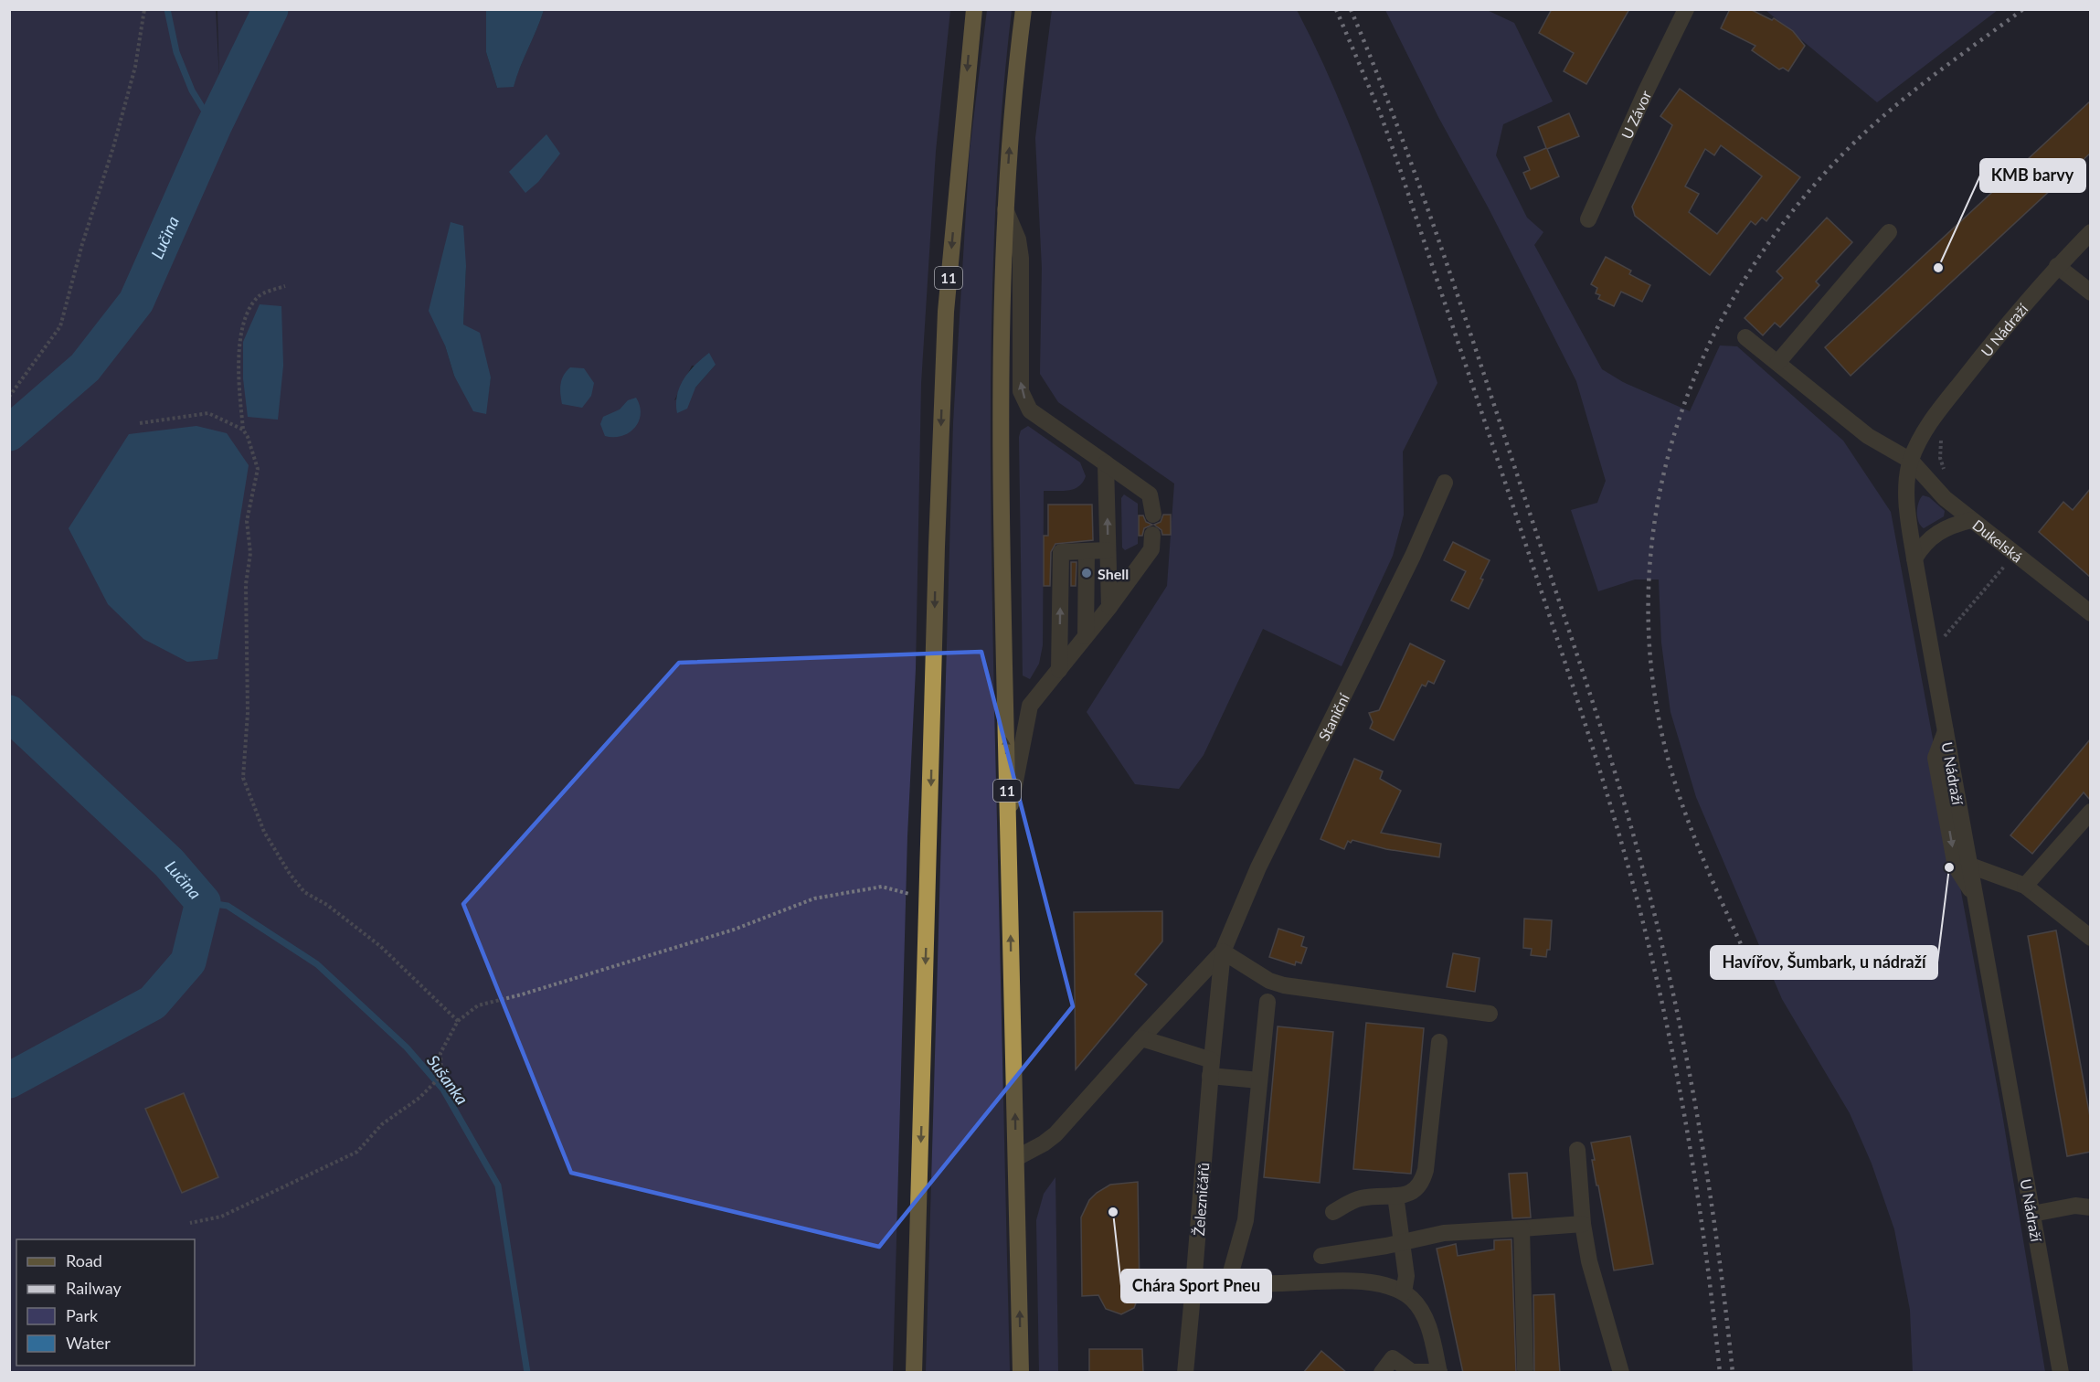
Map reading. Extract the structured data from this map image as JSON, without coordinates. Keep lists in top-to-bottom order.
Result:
{
  "streets": {
    "highway": ["11"],
    "street": [
      "U Závor",
      "U Nádraží",
      "Dukelská",
      "Staniční",
      "Železničářů"
    ]
  },
  "crossings": [
    ["U Nádraží", "Dukelská"],
    ["Staniční", "Železničářů"]
  ],
  "water": ["Lučina", "Sušanka"],
  "places": [
    "KMB barvy",
    "Shell",
    "Havířov, Šumbark, u nádraží",
    "Chára Sport Pneu"
  ],
  "legend": [
    "Road",
    "Railway",
    "Park",
    "Water"
  ]
}
